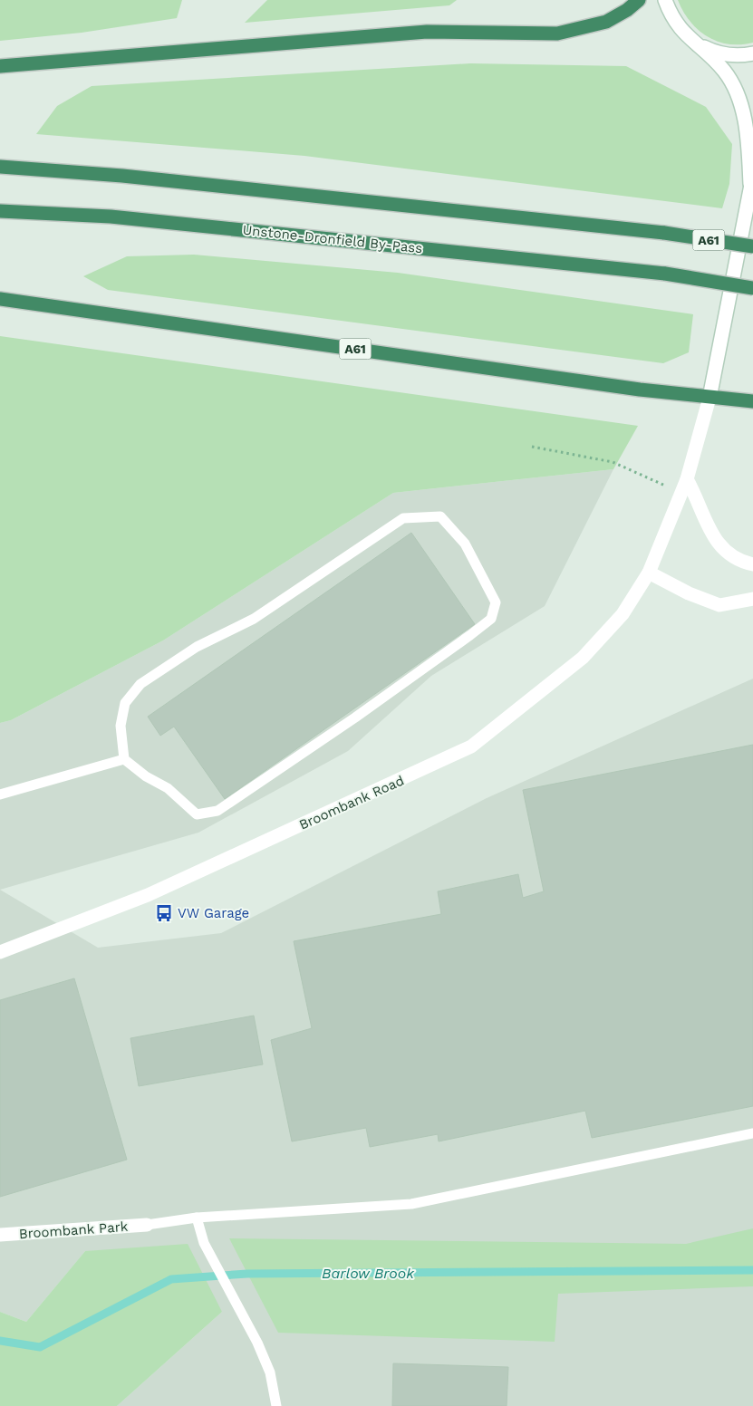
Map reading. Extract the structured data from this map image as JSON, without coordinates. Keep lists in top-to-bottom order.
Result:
{
  "streets": {
    "highway": ["Unstone-Dronfield By-Pass", "A61"],
    "street": ["Broombank Road", "Broombank Park"]
  },
  "crossings": [
    ["A61", "Broombank Road"]
  ],
  "water": ["Barlow Brook"],
  "places": {
    "bus stop": ["VW Garage"]
  }
}
